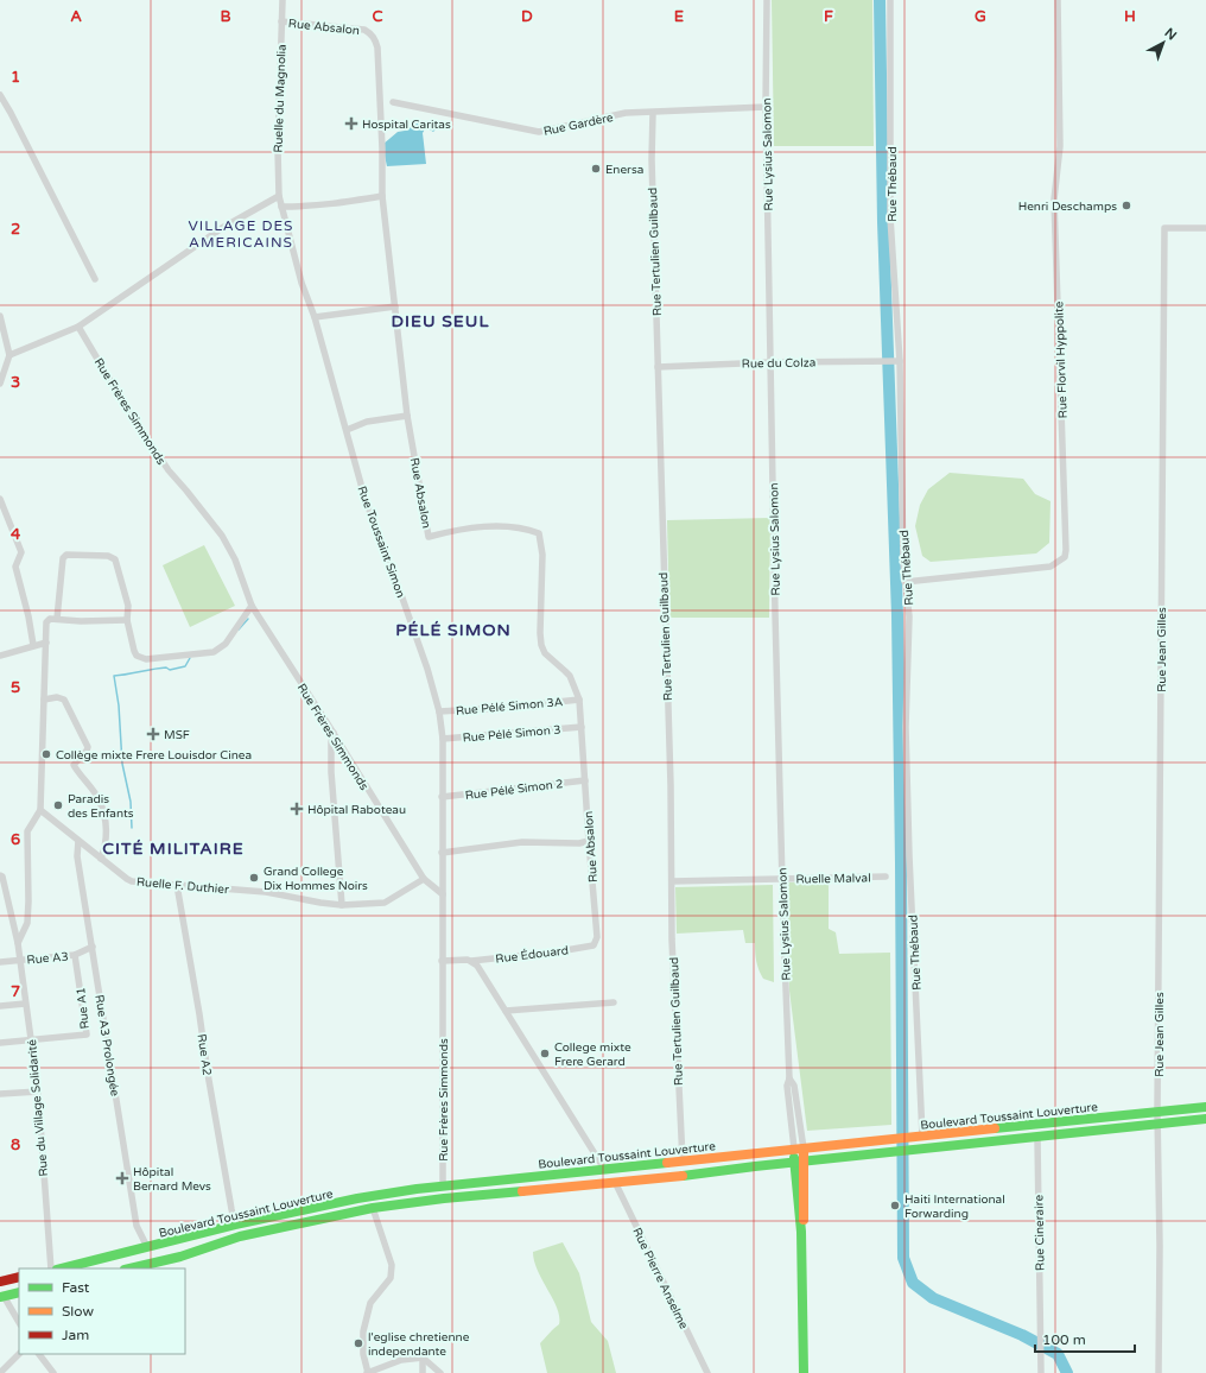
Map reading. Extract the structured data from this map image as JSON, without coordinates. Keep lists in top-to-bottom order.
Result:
{
  "streets": {
    "main road": ["Boulevard Toussaint Louverture"],
    "street": [
      "Rue Absalon",
      "Ruelle du Magnolia",
      "Rue Gardère",
      "Rue Lysius Salomon",
      "Rue Thébaud",
      "Rue Tertulien Guilbaud",
      "Rue Florvil Hyppolite",
      "Rue du Colza",
      "Rue Frères Simmonds",
      "Rue Toussaint Simon",
      "Rue Jean Gilles",
      "Rue Pélé Simon 3A",
      "Rue Pélé Simon 3",
      "Rue Pélé Simon 2",
      "Ruelle Malval",
      "Ruelle F. Duthier",
      "Rue Édouard",
      "Rue A3",
      "Rue A1",
      "Rue A3 Prolongée",
      "Rue A2",
      "Rue du Village Solidarité",
      "Rue Cineraire",
      "Rue Pierre Anselme"
    ]
  },
  "crossings": [
    ["Rue Absalon", "Ruelle du Magnolia"],
    ["Rue Absalon", "Rue Pélé Simon 3A"],
    ["Rue Absalon", "Rue Pélé Simon 3"],
    ["Rue Absalon", "Rue Pélé Simon 2"],
    ["Rue Absalon", "Rue Édouard"],
    ["Ruelle du Magnolia", "Rue Toussaint Simon"],
    ["Rue Gardère", "Rue Lysius Salomon"],
    ["Rue Gardère", "Rue Tertulien Guilbaud"],
    ["Rue Lysius Salomon", "Rue du Colza"],
    ["Rue Lysius Salomon", "Ruelle Malval"],
    ["Rue Lysius Salomon", "Boulevard Toussaint Louverture"],
    ["Rue Thébaud", "Rue Florvil Hyppolite"],
    ["Rue Thébaud", "Rue du Colza"],
    ["Rue Thébaud", "Boulevard Toussaint Louverture"],
    ["Rue Tertulien Guilbaud", "Rue du Colza"],
    ["Rue Tertulien Guilbaud", "Ruelle Malval"],
    ["Rue Tertulien Guilbaud", "Boulevard Toussaint Louverture"],
    ["Rue Frères Simmonds", "Rue Toussaint Simon"],
    ["Rue Frères Simmonds", "Ruelle F. Duthier"],
    ["Rue Frères Simmonds", "Rue Édouard"],
    ["Rue Frères Simmonds", "Boulevard Toussaint Louverture"],
    ["Rue Toussaint Simon", "Rue Pélé Simon 3A"],
    ["Rue Toussaint Simon", "Rue Pélé Simon 3"],
    ["Rue Toussaint Simon", "Rue Pélé Simon 2"],
    ["Rue Jean Gilles", "Boulevard Toussaint Louverture"],
    ["Ruelle F. Duthier", "Rue A3 Prolongée"],
    ["Ruelle F. Duthier", "Rue A2"],
    ["Rue A3", "Rue A1"],
    ["Rue A3", "Rue A3 Prolongée"],
    ["Rue A3", "Rue du Village Solidarité"],
    ["Rue A1", "Rue du Village Solidarité"],
    ["Rue A3 Prolongée", "Boulevard Toussaint Louverture"],
    ["Rue A2", "Boulevard Toussaint Louverture"],
    ["Boulevard Toussaint Louverture", "Rue Cineraire"],
    ["Boulevard Toussaint Louverture", "Rue Pierre Anselme"]
  ],
  "districts": [
    "VILLAGE DES AMERICAINS",
    "DIEU SEUL",
    "PÉLÉ SIMON",
    "CITÉ MILITAIRE"
  ],
  "places": {
    "health": [
      "Hospital Caritas",
      "MSF",
      "Hôpital Raboteau",
      "Hôpital Bernard Mevs"
    ],
    "other": [
      "Enersa",
      "Henri Deschamps",
      "Collège mixte Frere Louisdor Cinea",
      "Paradis des Enfants",
      "Grand College Dix Hommes Noirs",
      "College mixte Frere Gerard",
      "Haiti International Forwarding",
      "l'eglise chretienne independante"
    ]
  },
  "legend": ["Fast", "Slow", "Jam"],
  "scale_bar": "100 m",
  "north": "top right",
  "grid": {
    "columns": [
      "A",
      "B",
      "C",
      "D",
      "E",
      "F",
      "G",
      "H"
    ],
    "rows": [
      "1",
      "2",
      "3",
      "4",
      "5",
      "6",
      "7",
      "8"
    ]
  }
}
